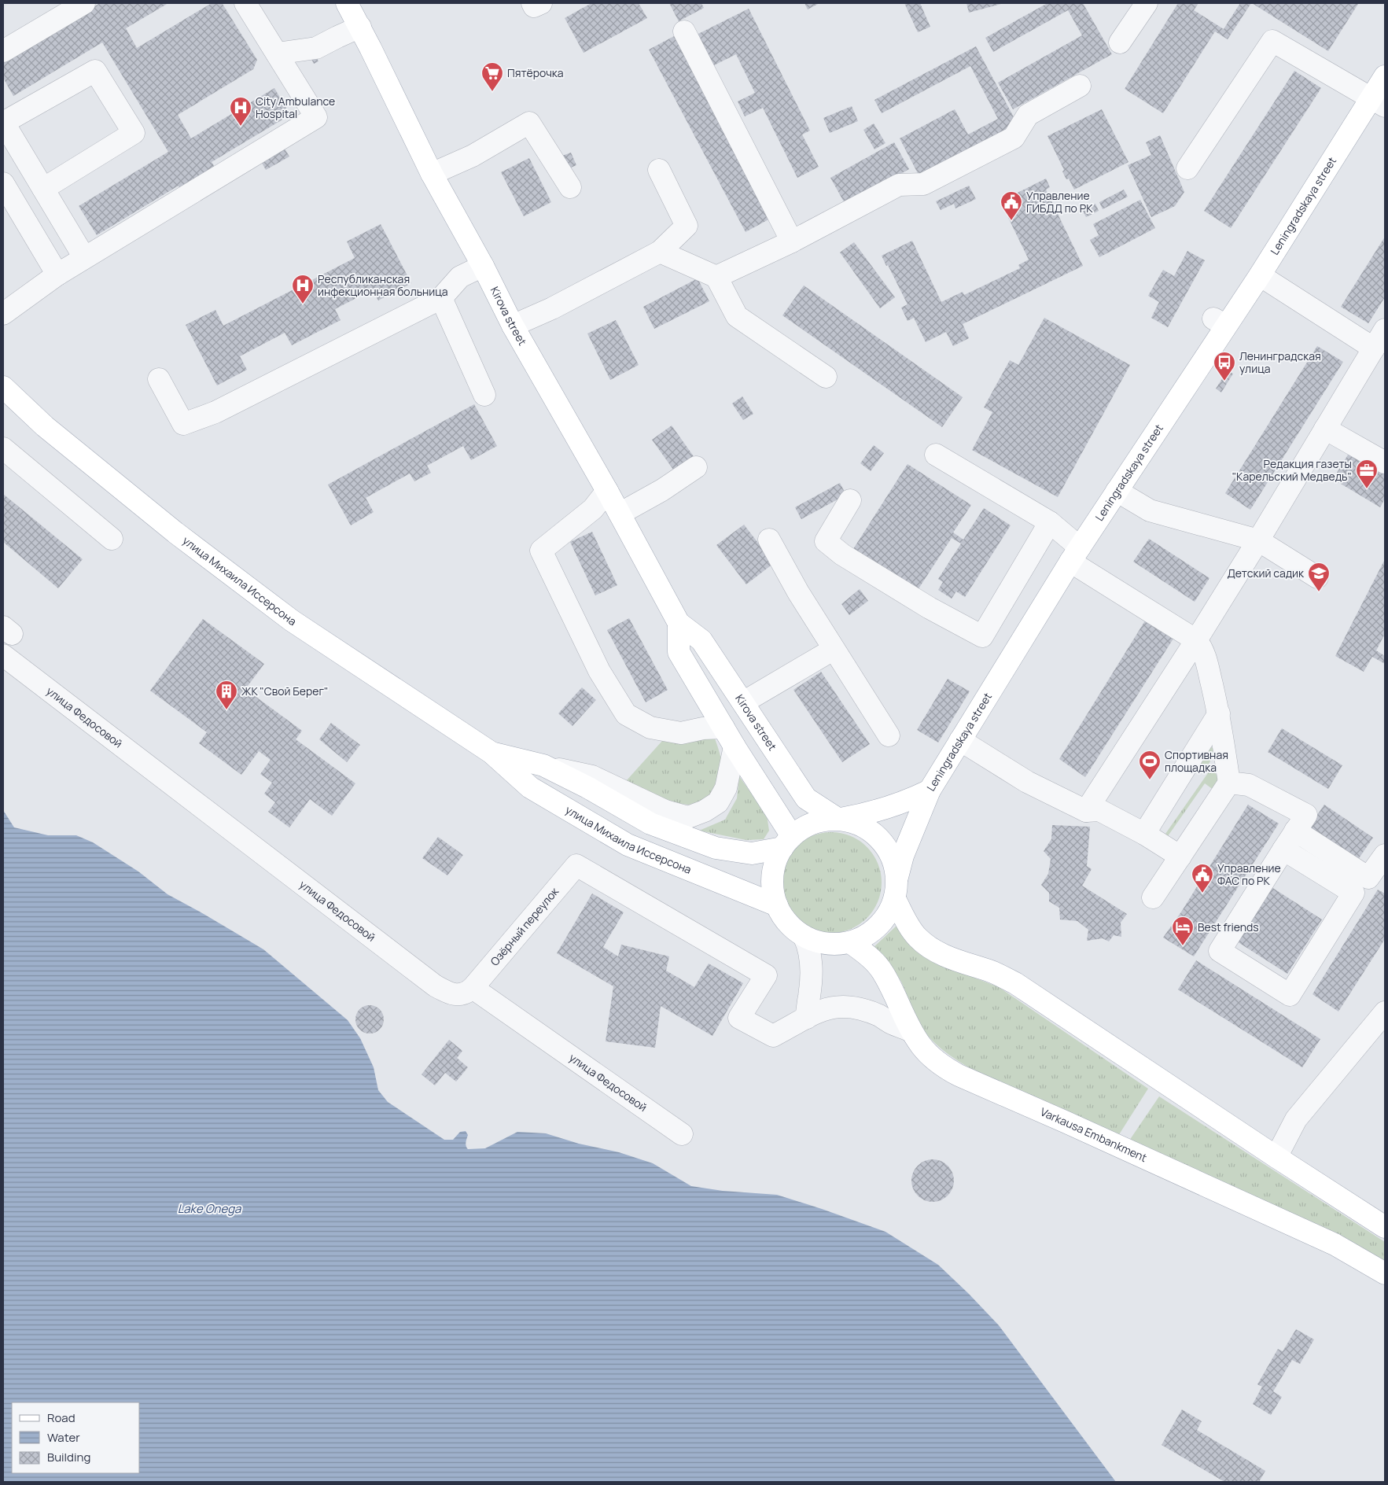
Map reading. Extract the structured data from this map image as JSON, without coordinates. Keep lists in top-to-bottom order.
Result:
{
  "streets": {
    "main road": [
      "Leningradskaya street",
      "Kirova street",
      "улица Михаила Иссерсона",
      "Varkausa Embankment"
    ],
    "street": ["улица Федосовой", "Озёрный переулок"]
  },
  "crossings": [
    ["Leningradskaya street", "Kirova street"],
    ["Leningradskaya street", "улица Михаила Иссерсона"],
    ["Leningradskaya street", "Varkausa Embankment"],
    ["Kirova street", "улица Михаила Иссерсона"],
    ["Kirova street", "Varkausa Embankment"],
    ["улица Михаила Иссерсона", "Varkausa Embankment"],
    ["улица Федосовой", "Озёрный переулок"]
  ],
  "water": ["Lake Onega"],
  "places": {
    "supermarket": ["Пятёрочка"],
    "hospital": ["City Ambulance Hospital", "Республиканская инфекционная больница"],
    "public building": ["Управление ГИБДД по РК", "Управление ФАС по РК"],
    "bus stop": ["Ленинградская улица"],
    "office": ["Редакция газеты \"Карельский Медведь\""],
    "school or university": ["Детский садик"],
    "building": ["ЖК \"Свой Берег\""],
    "sports": ["Спортивная площадка"],
    "hotel": ["Best friends"]
  },
  "legend": ["Road", "Water", "Building"]
}
